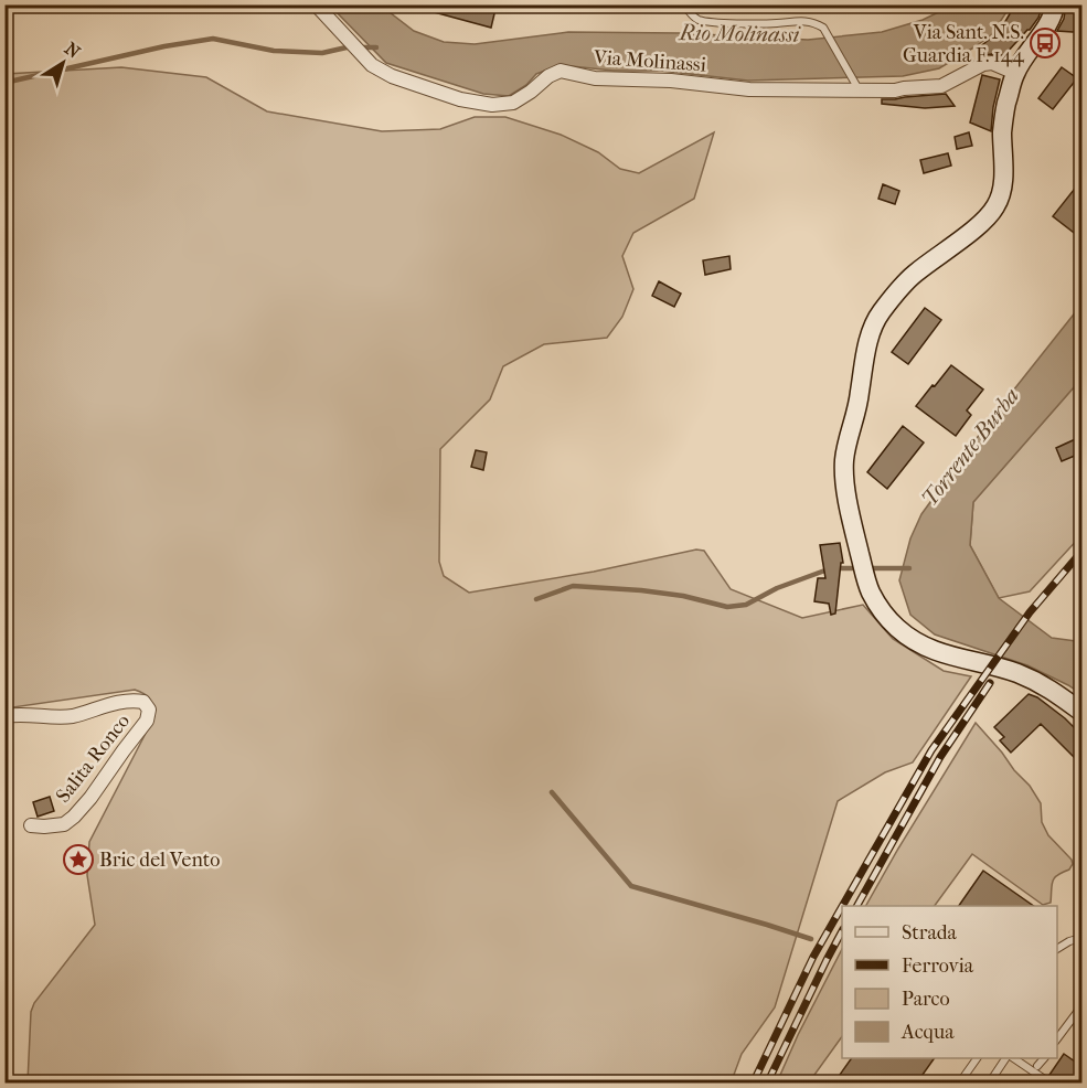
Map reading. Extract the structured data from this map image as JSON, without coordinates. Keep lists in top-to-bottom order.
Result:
{
  "streets": {
    "street": ["Via Molinassi", "Salita Ronco"]
  },
  "water": ["Rio Molinassi", "Torrente Burba"],
  "places": {
    "bus stop": ["Via Sant. N.S. Guardia F. 144"],
    "place": ["Bric del Vento"]
  },
  "legend": [
    "Strada",
    "Ferrovia",
    "Parco",
    "Acqua"
  ],
  "north": "top right"
}
